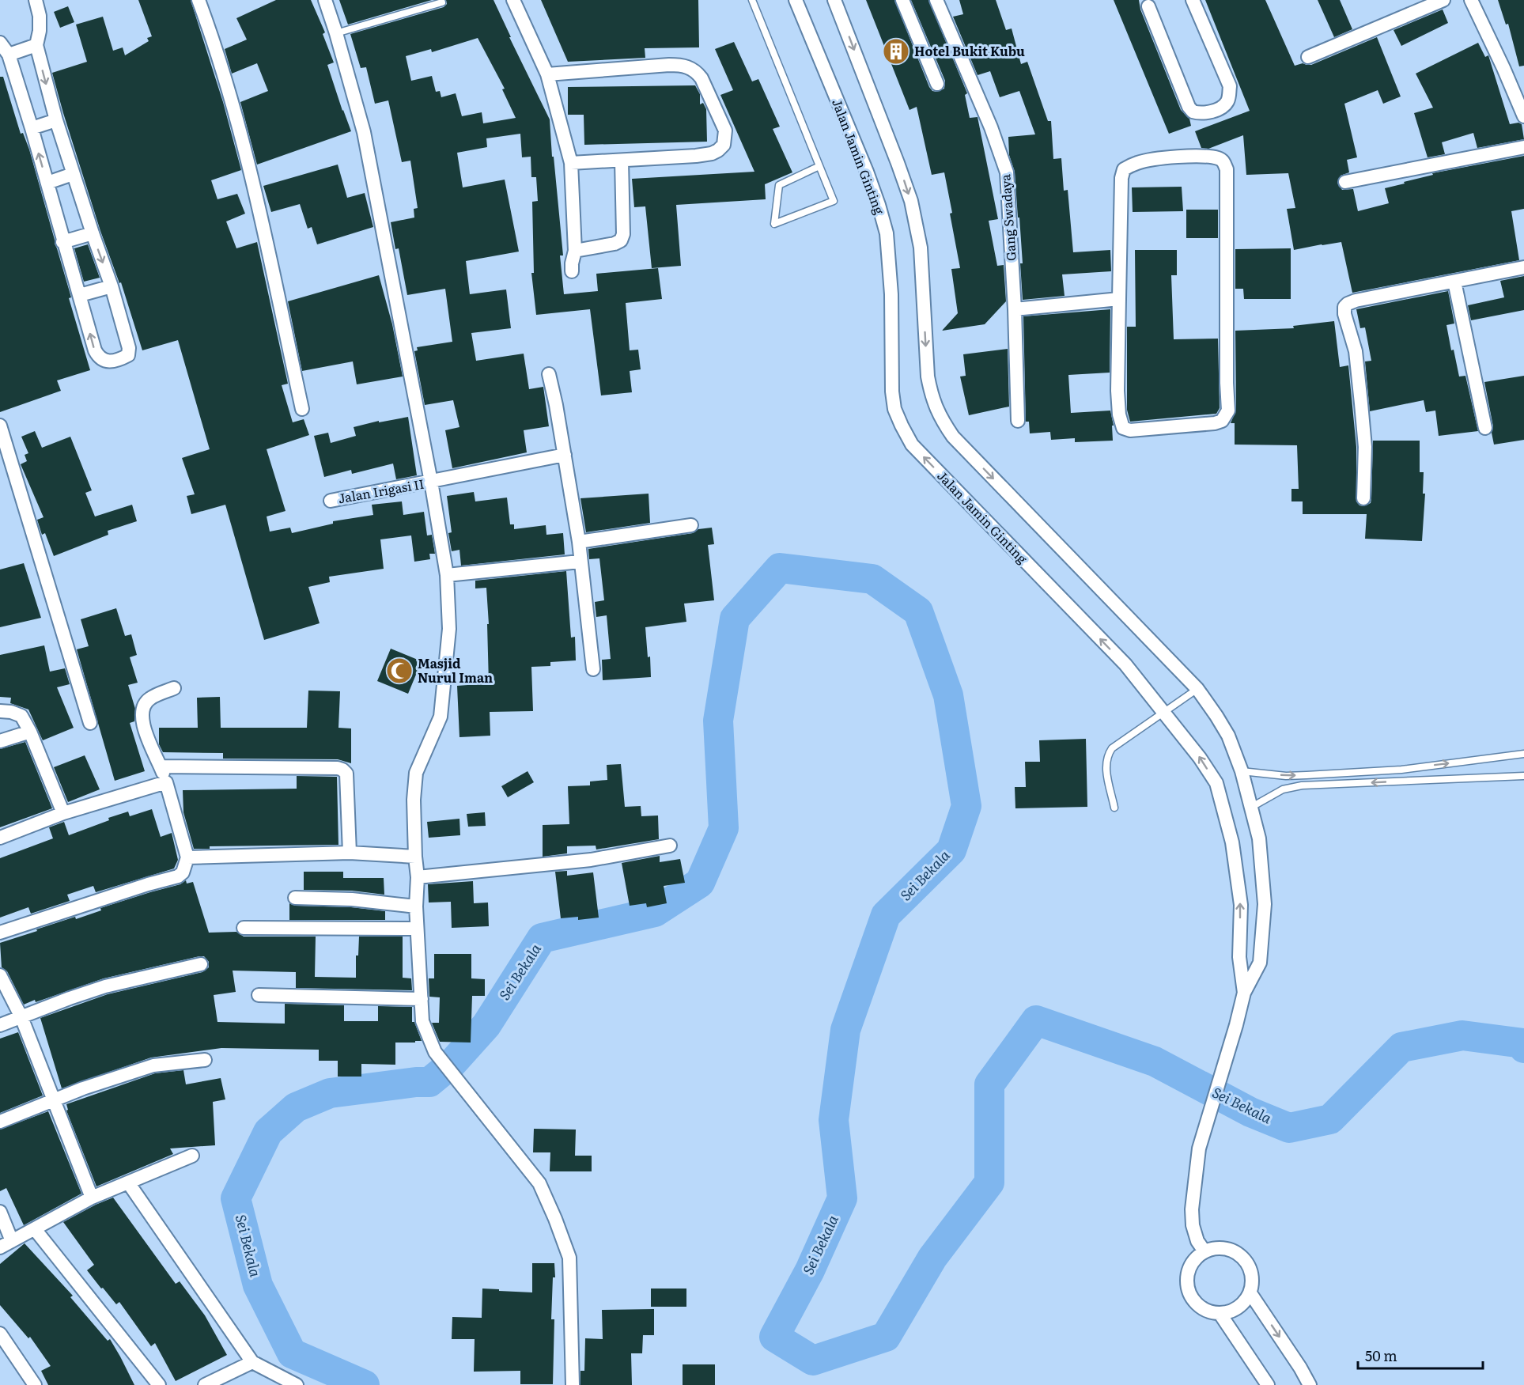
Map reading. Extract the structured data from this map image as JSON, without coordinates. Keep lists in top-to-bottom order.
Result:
{
  "streets": {
    "street": ["Jalan Jamin Ginting", "Gang Swadaya", "Jalan Irigasi II"]
  },
  "water": ["Sei Bekala"],
  "places": {
    "building": ["Hotel Bukit Kubu"],
    "mosque": ["Masjid Nurul Iman"]
  },
  "scale_bar": "50 m"
}
